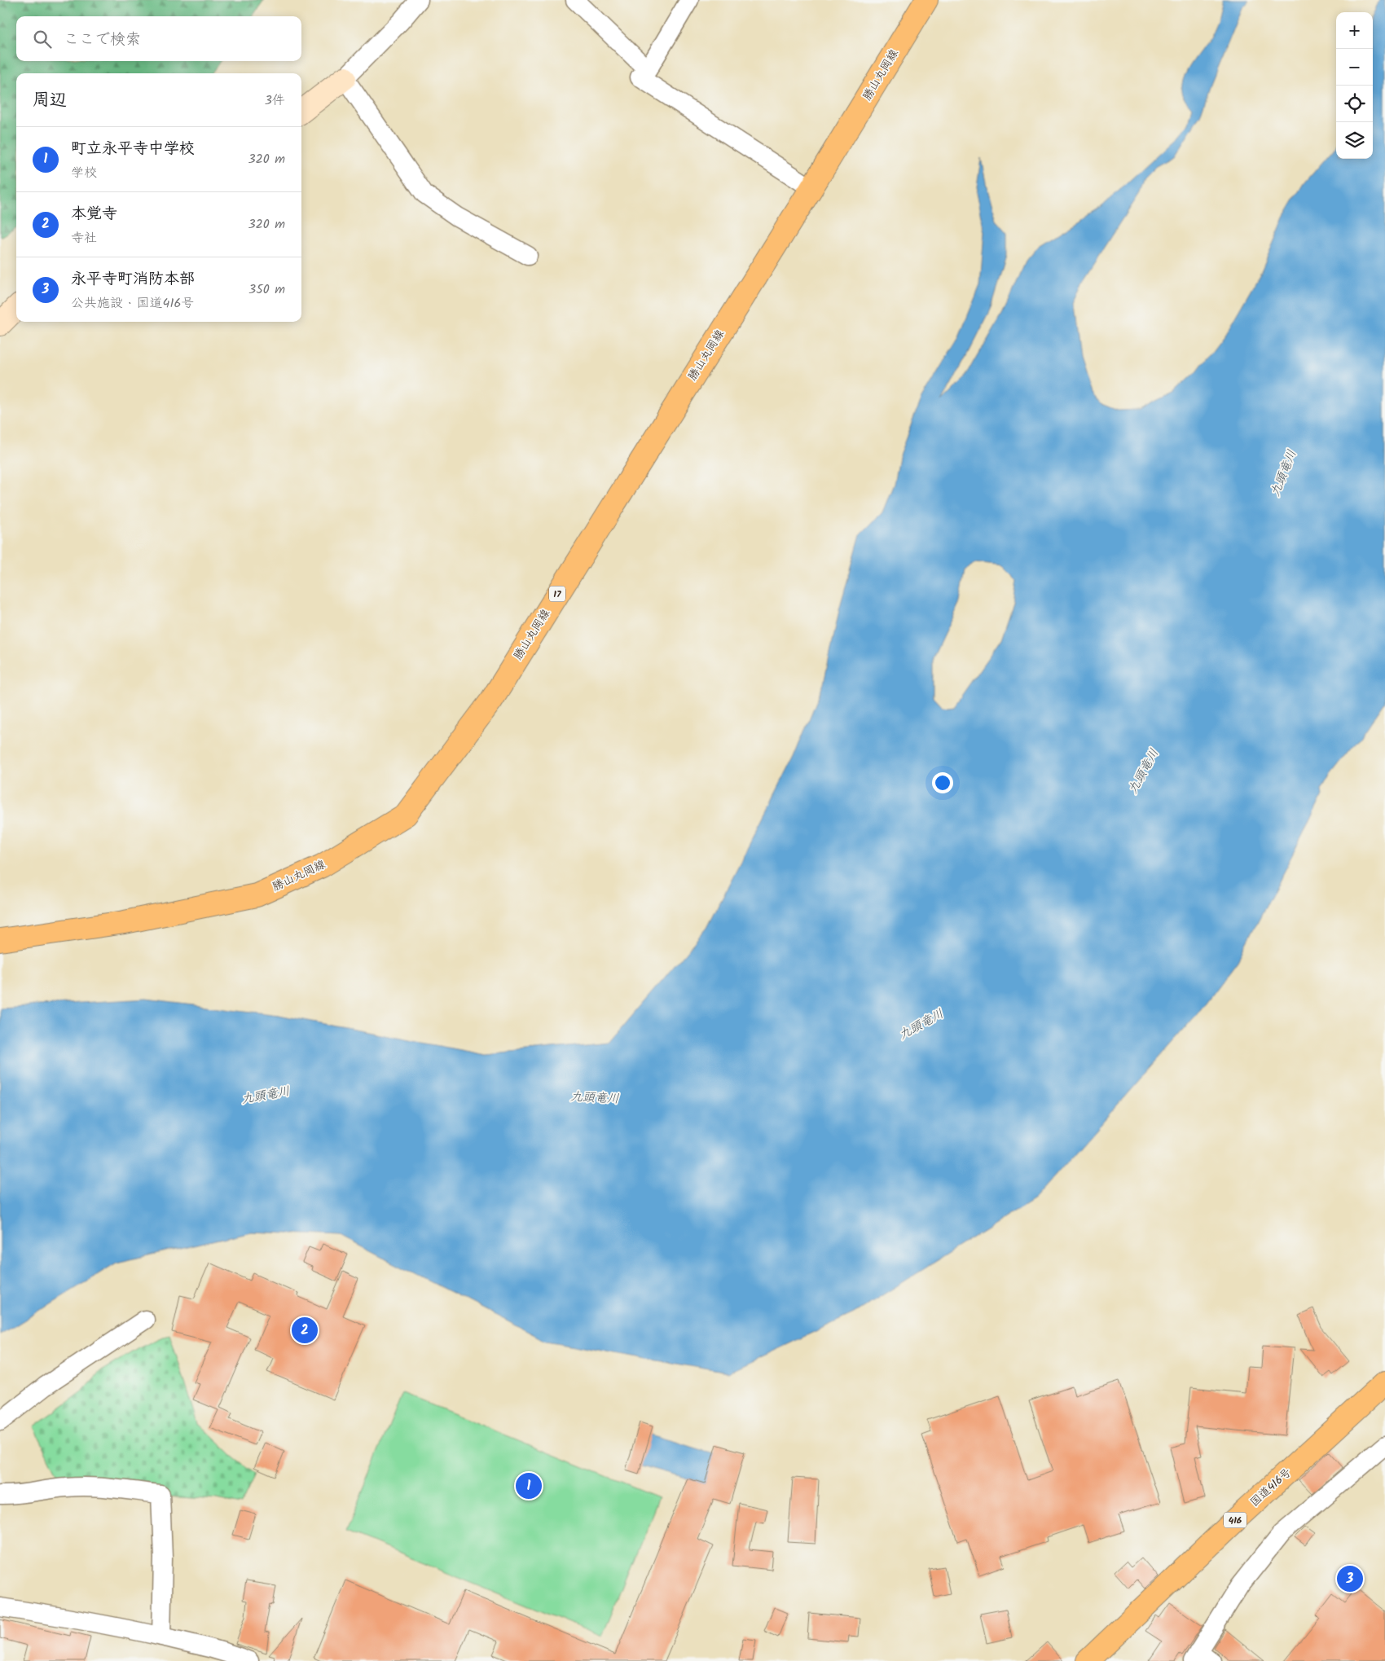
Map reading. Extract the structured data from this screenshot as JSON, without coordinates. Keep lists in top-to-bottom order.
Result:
{
  "streets": {
    "main road": [
      "勝山丸岡線",
      "17",
      "国道416号",
      "416"
    ]
  },
  "water": ["九頭竜川"],
  "page": {
    "map_buttons": ["+", "−"],
    "search": "ここで検索",
    "heading": ["周辺", "3件"],
    "list": [
      {
        "mark": "1",
        "name": "町立永平寺中学校",
        "note": "学校",
        "value": "320 m"
      },
      {
        "mark": "2",
        "name": "本覚寺",
        "note": "寺社",
        "value": "320 m"
      },
      {
        "mark": "3",
        "name": "永平寺町消防本部",
        "note": "公共施設 · 国道416号",
        "value": "350 m"
      }
    ],
    "pins": ["2", "1", "3"]
  }
}
